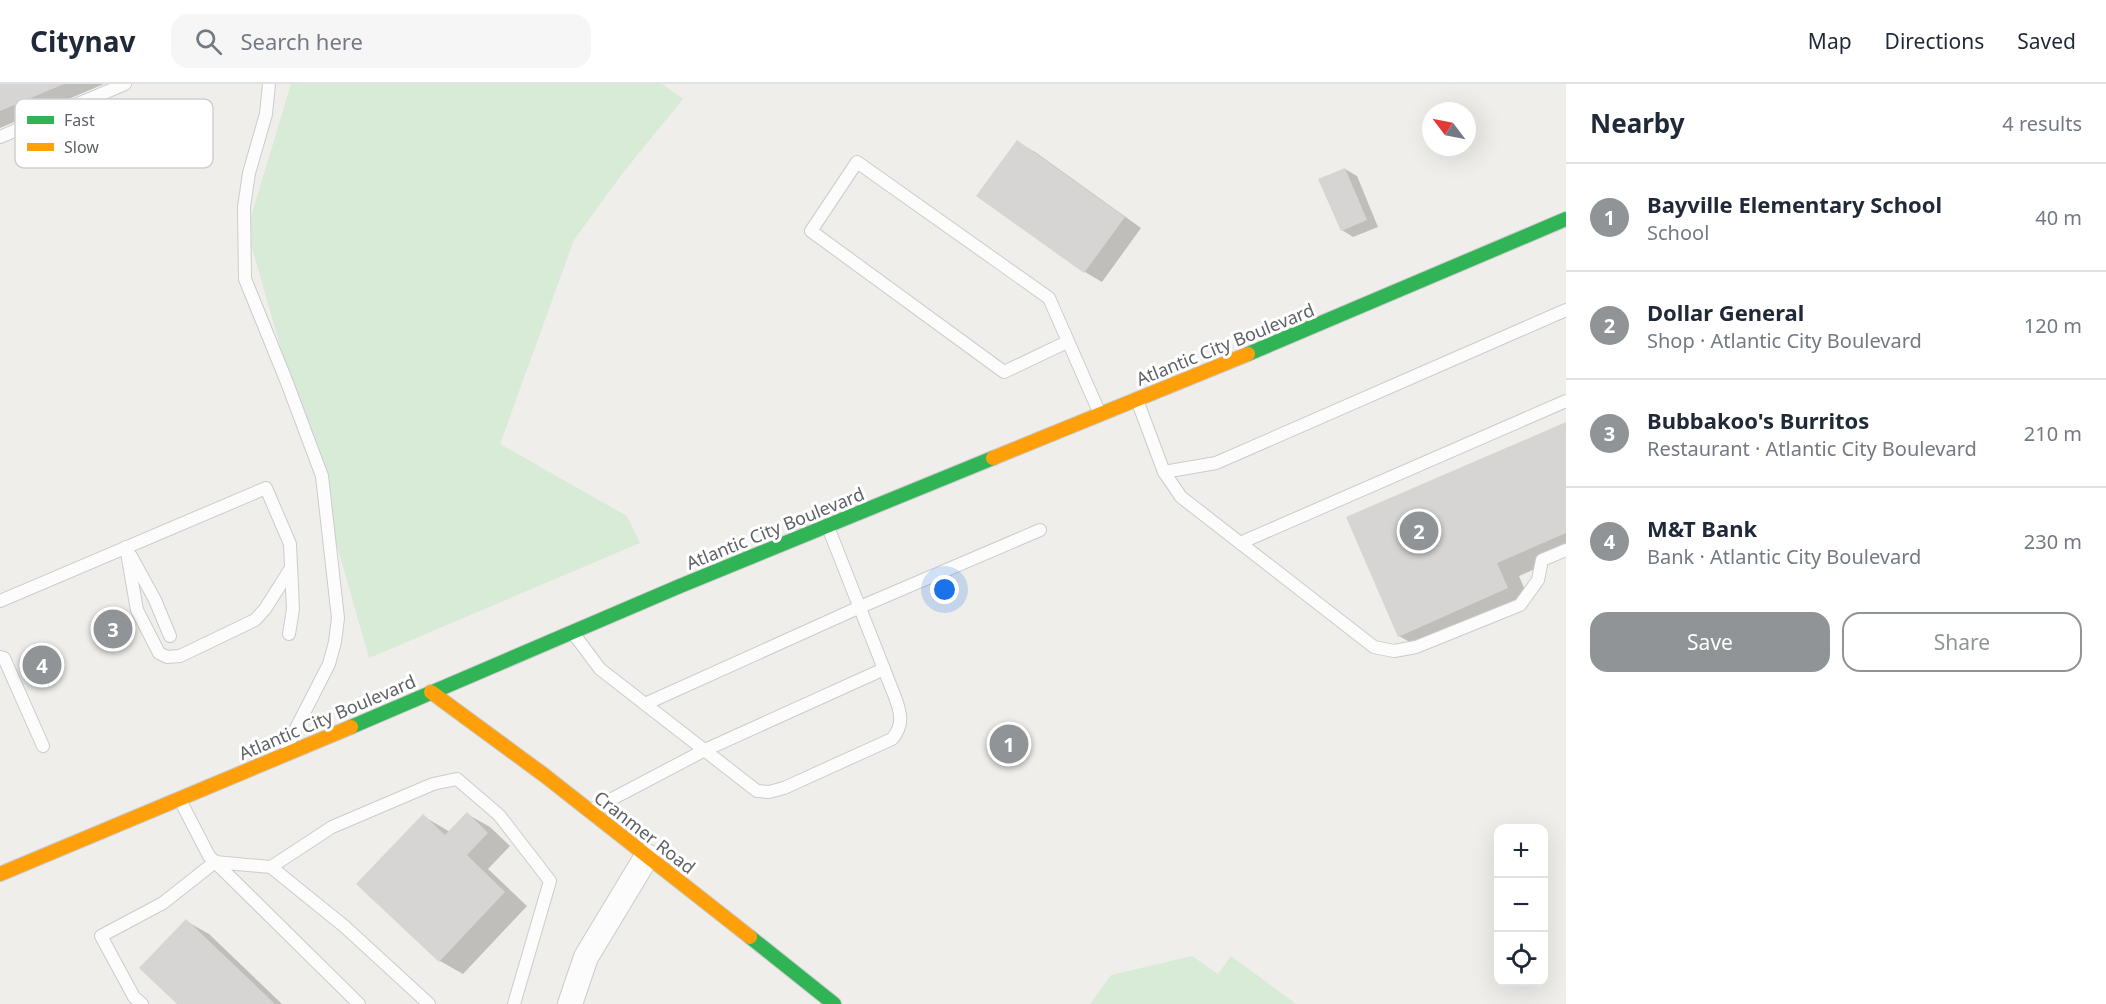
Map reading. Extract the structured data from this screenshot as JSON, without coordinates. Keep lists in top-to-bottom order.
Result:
{
  "streets": {
    "main road": ["Atlantic City Boulevard", "Cranmer Road"]
  },
  "crossings": [
    ["Atlantic City Boulevard", "Cranmer Road"]
  ],
  "legend": ["Fast", "Slow"],
  "north": "top left",
  "page": {
    "header": "Citynav",
    "search": "Search here",
    "nav": ["Map", "Directions", "Saved"],
    "heading": ["Nearby", "4 results"],
    "list": [
      {
        "mark": "1",
        "name": "Bayville Elementary School",
        "note": "School",
        "value": "40 m"
      },
      {
        "mark": "2",
        "name": "Dollar General",
        "note": "Shop · Atlantic City Boulevard",
        "value": "120 m"
      },
      {
        "mark": "3",
        "name": "Bubbakoo's Burritos",
        "note": "Restaurant · Atlantic City Boulevard",
        "value": "210 m"
      },
      {
        "mark": "4",
        "name": "M&T Bank",
        "note": "Bank · Atlantic City Boulevard",
        "value": "230 m"
      }
    ],
    "pins": [
      "2",
      "3",
      "4",
      "1"
    ],
    "buttons": ["Save", "Share"],
    "map_buttons": ["+", "−"]
  }
}
